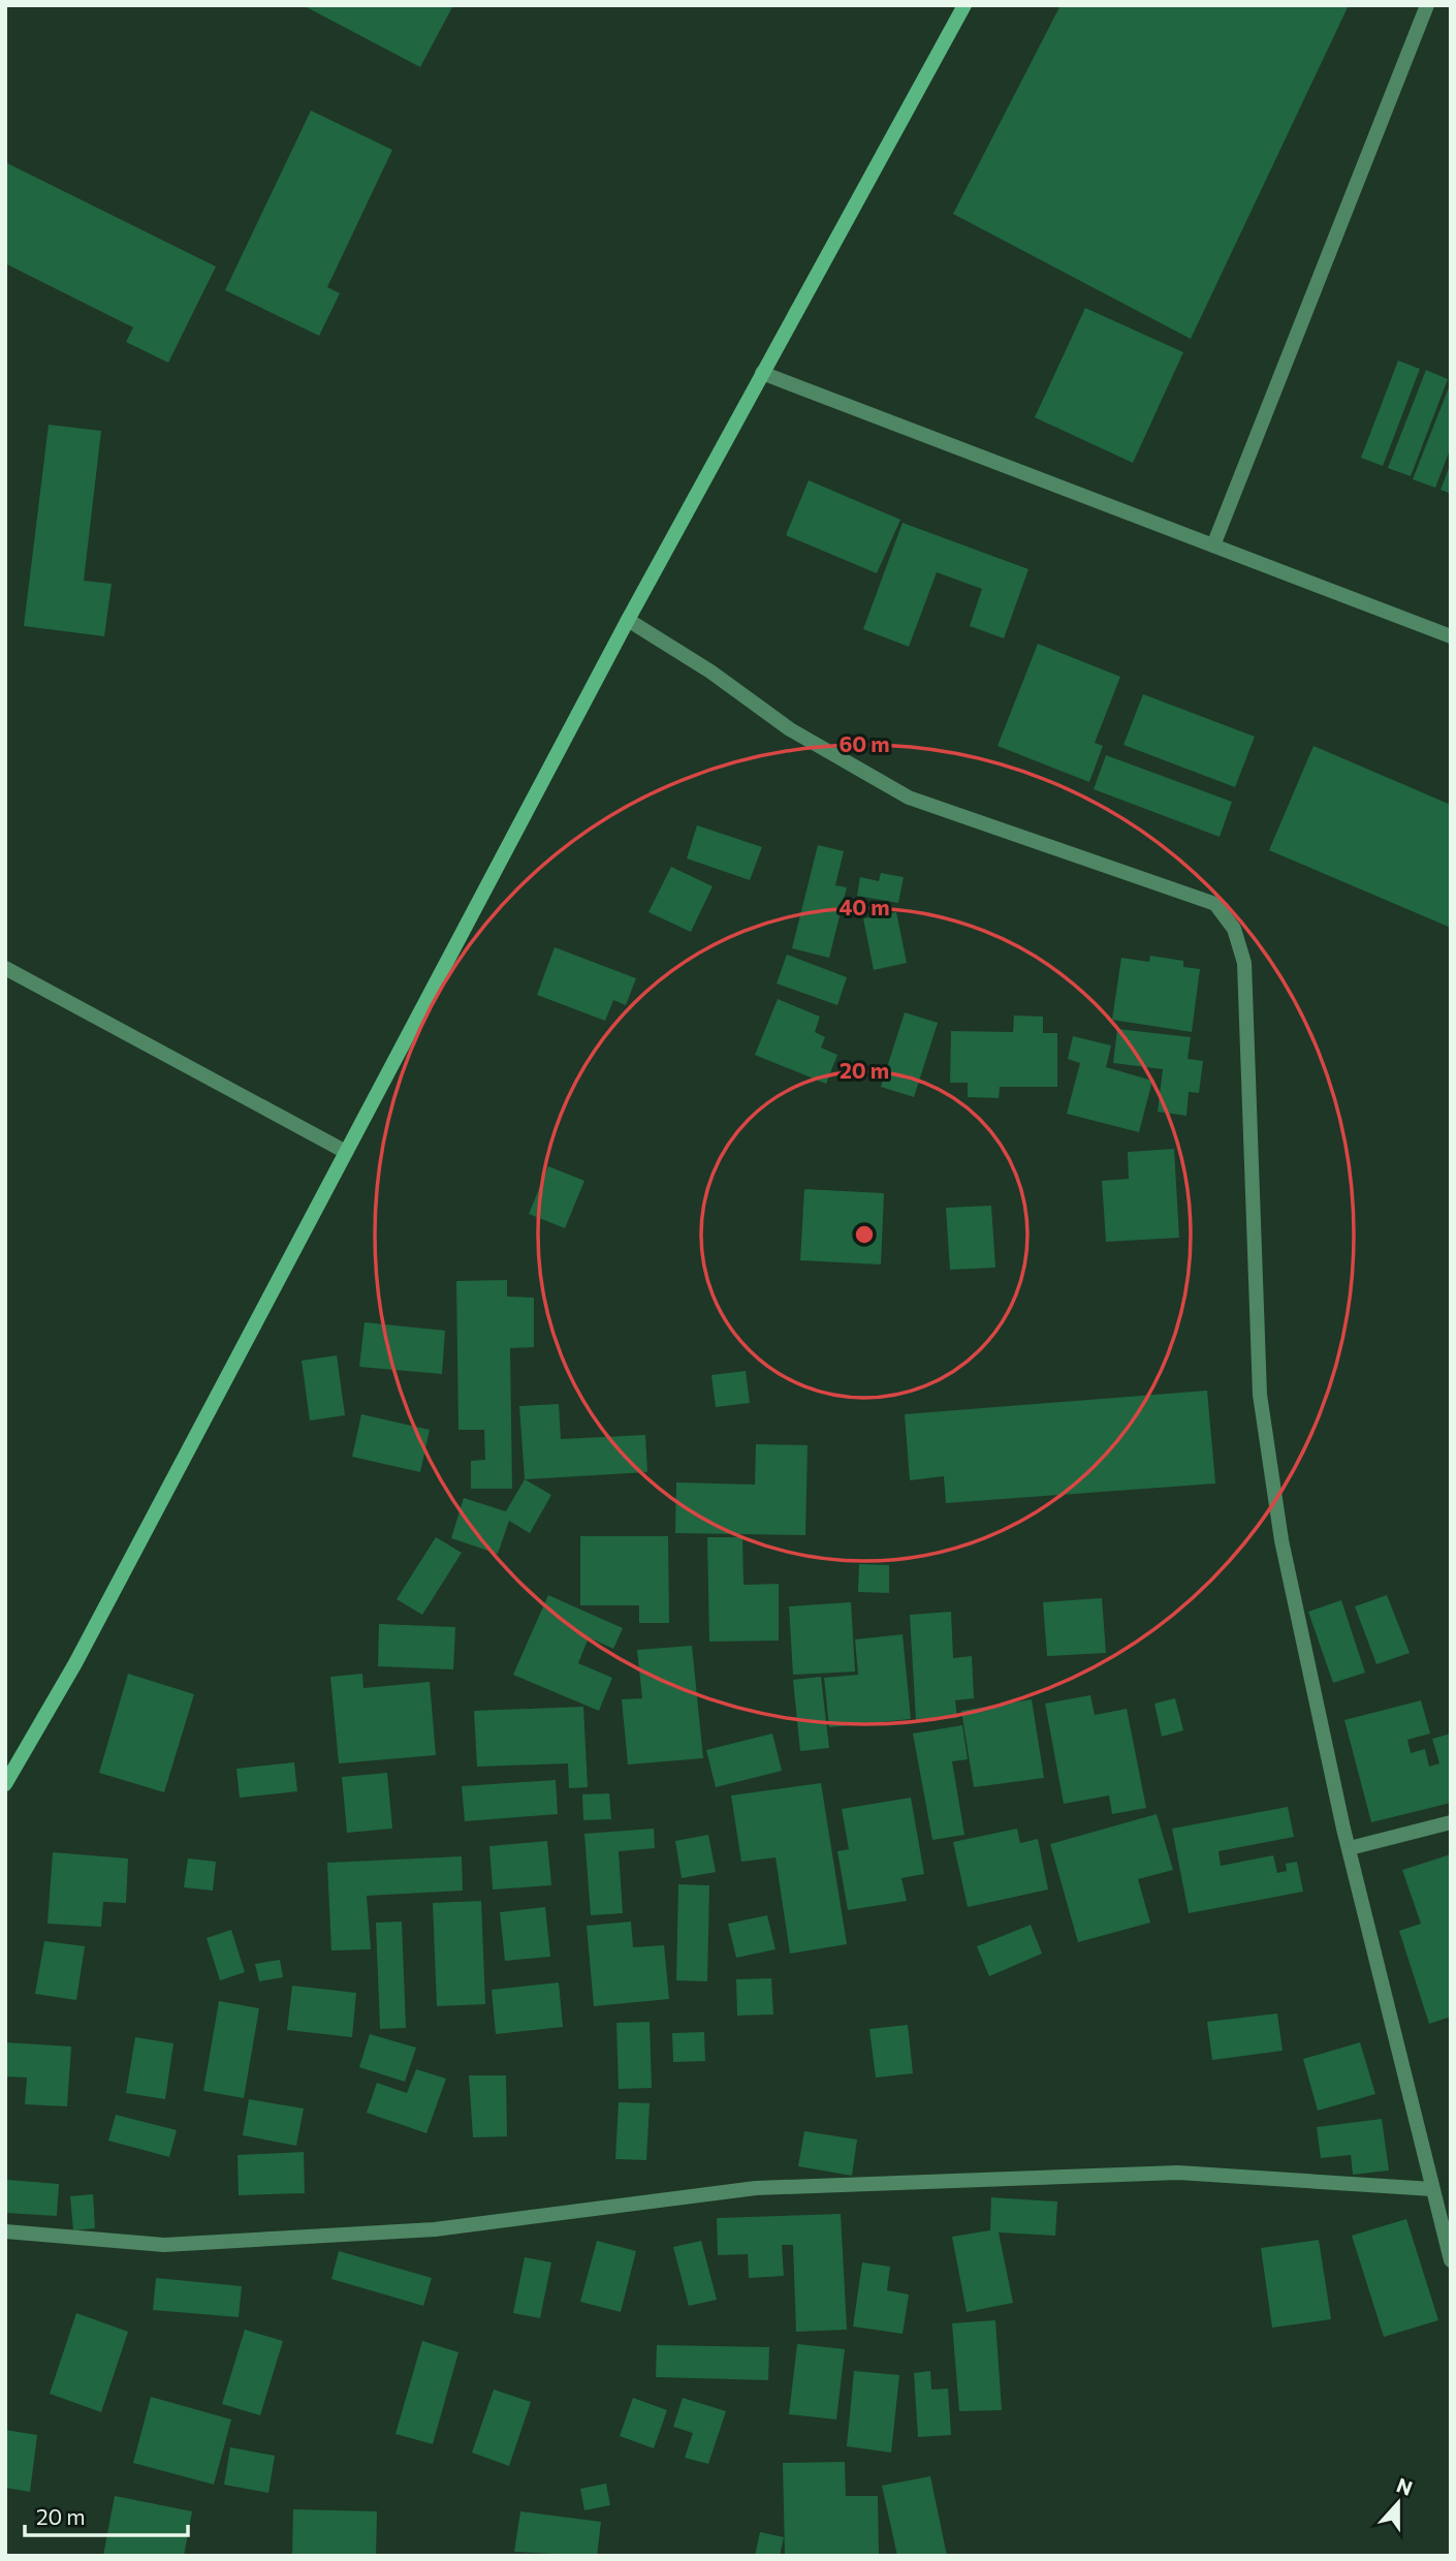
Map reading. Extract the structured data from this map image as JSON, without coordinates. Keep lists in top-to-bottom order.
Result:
{
  "scale_bar": "20 m",
  "north": "top",
  "rings": ["60 m", "40 m", "20 m"]
}
